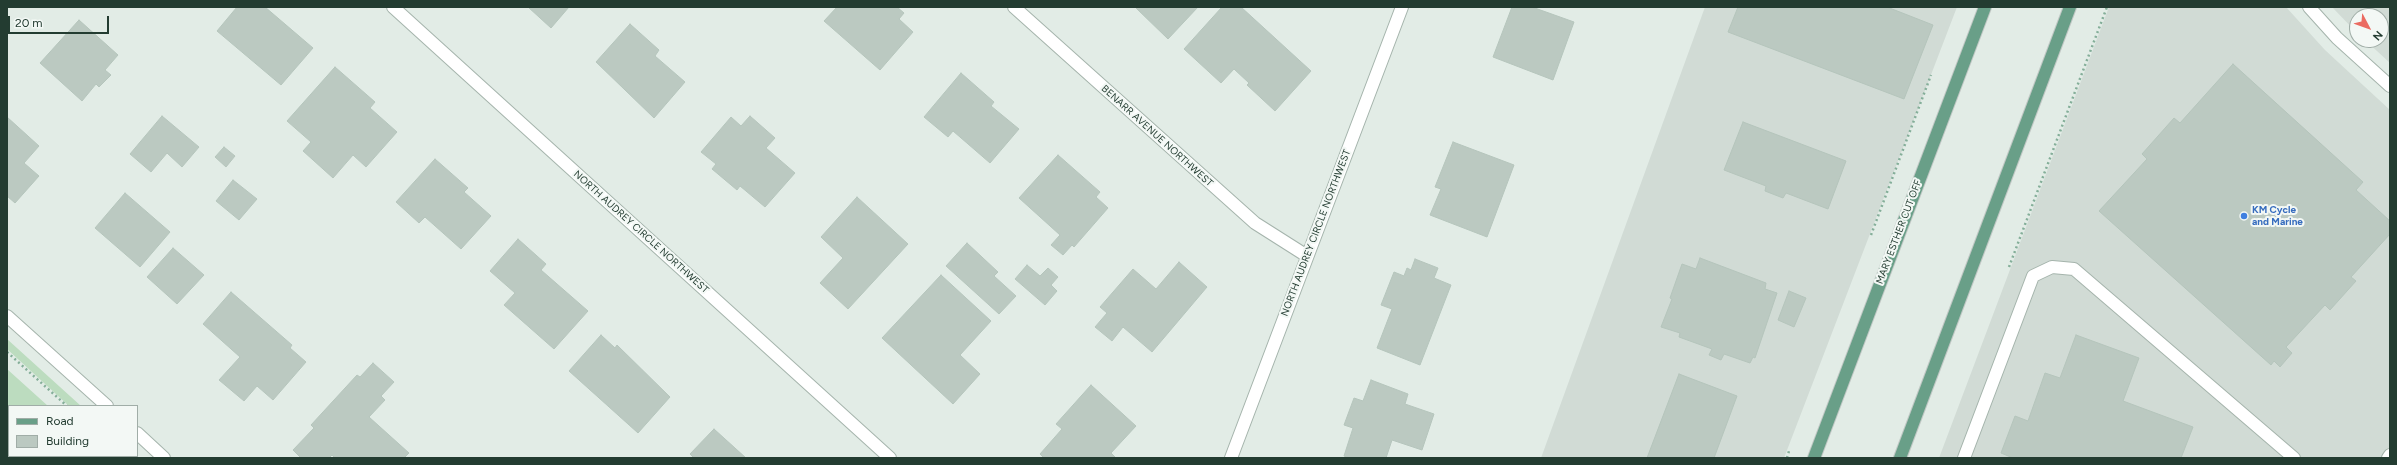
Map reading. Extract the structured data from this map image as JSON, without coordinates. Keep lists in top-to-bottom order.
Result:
{
  "streets": {
    "main road": ["MARY ESTHER CUT OFF"],
    "street": ["BENARR AVENUE NORTHWEST", "NORTH AUDREY CIRCLE NORTHWEST"]
  },
  "crossings": [
    ["BENARR AVENUE NORTHWEST", "NORTH AUDREY CIRCLE NORTHWEST"]
  ],
  "places": ["KM Cycle and Marine"],
  "legend": ["Road", "Building"],
  "scale_bar": "20 m",
  "north": "bottom right"
}
